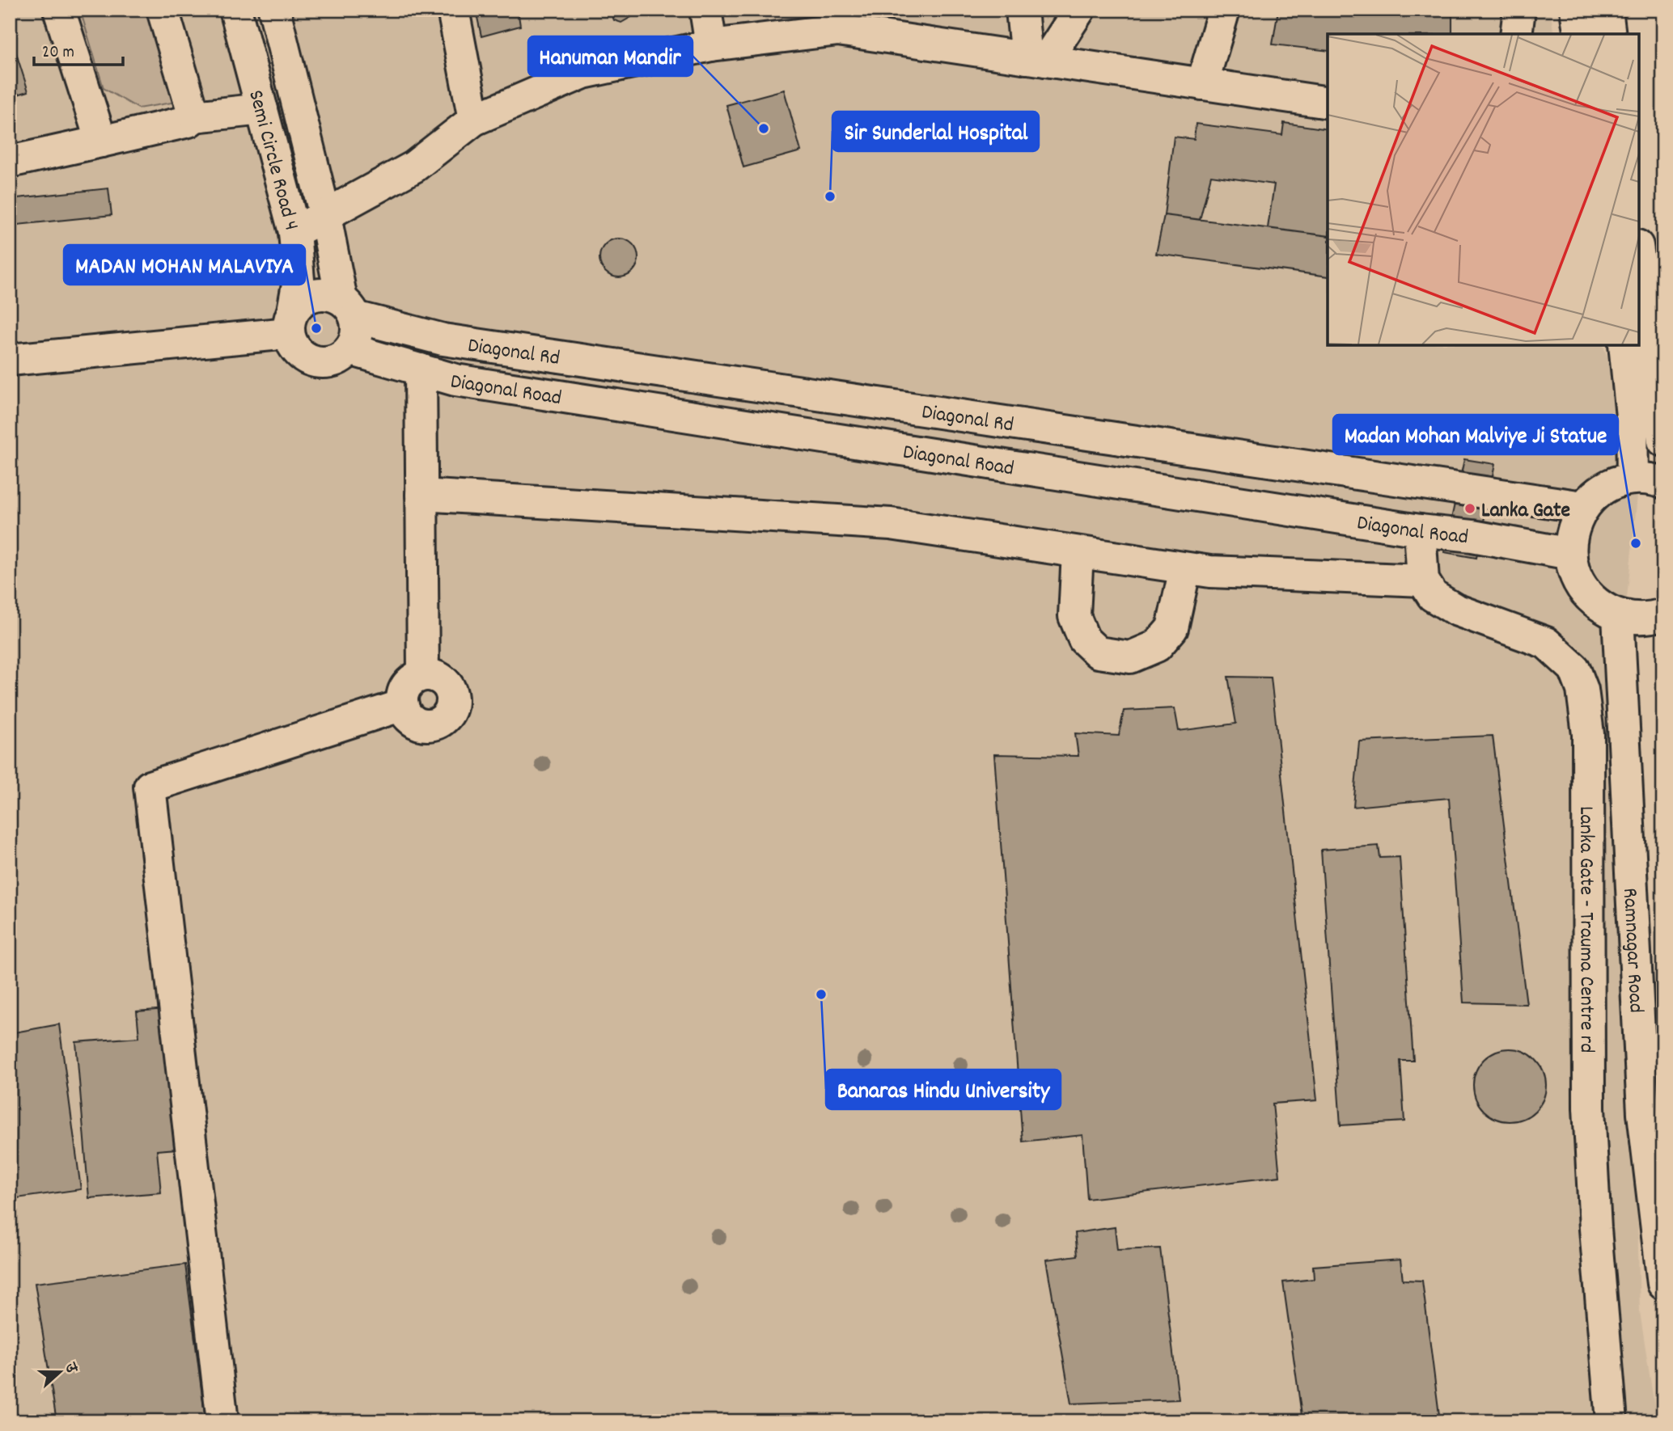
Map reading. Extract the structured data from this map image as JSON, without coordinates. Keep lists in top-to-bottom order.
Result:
{
  "streets": {
    "main road": [
      "Semi Circle Road 4",
      "Diagonal Rd",
      "Diagonal Road",
      "Lanka Gate - Trauma Centre rd",
      "Ramnagar Road"
    ]
  },
  "crossings": [
    ["Semi Circle Road 4", "Diagonal Rd"],
    ["Semi Circle Road 4", "Diagonal Road"],
    ["Diagonal Rd", "Diagonal Road"]
  ],
  "places": [
    "Hanuman Mandir",
    "Sir Sunderlal Hospital",
    "MADAN MOHAN MALAVIYA",
    "Lanka Gate",
    "Madan Mohan Malviye Ji Statue",
    "Banaras Hindu University"
  ],
  "scale_bar": "20 m",
  "north": "right"
}
